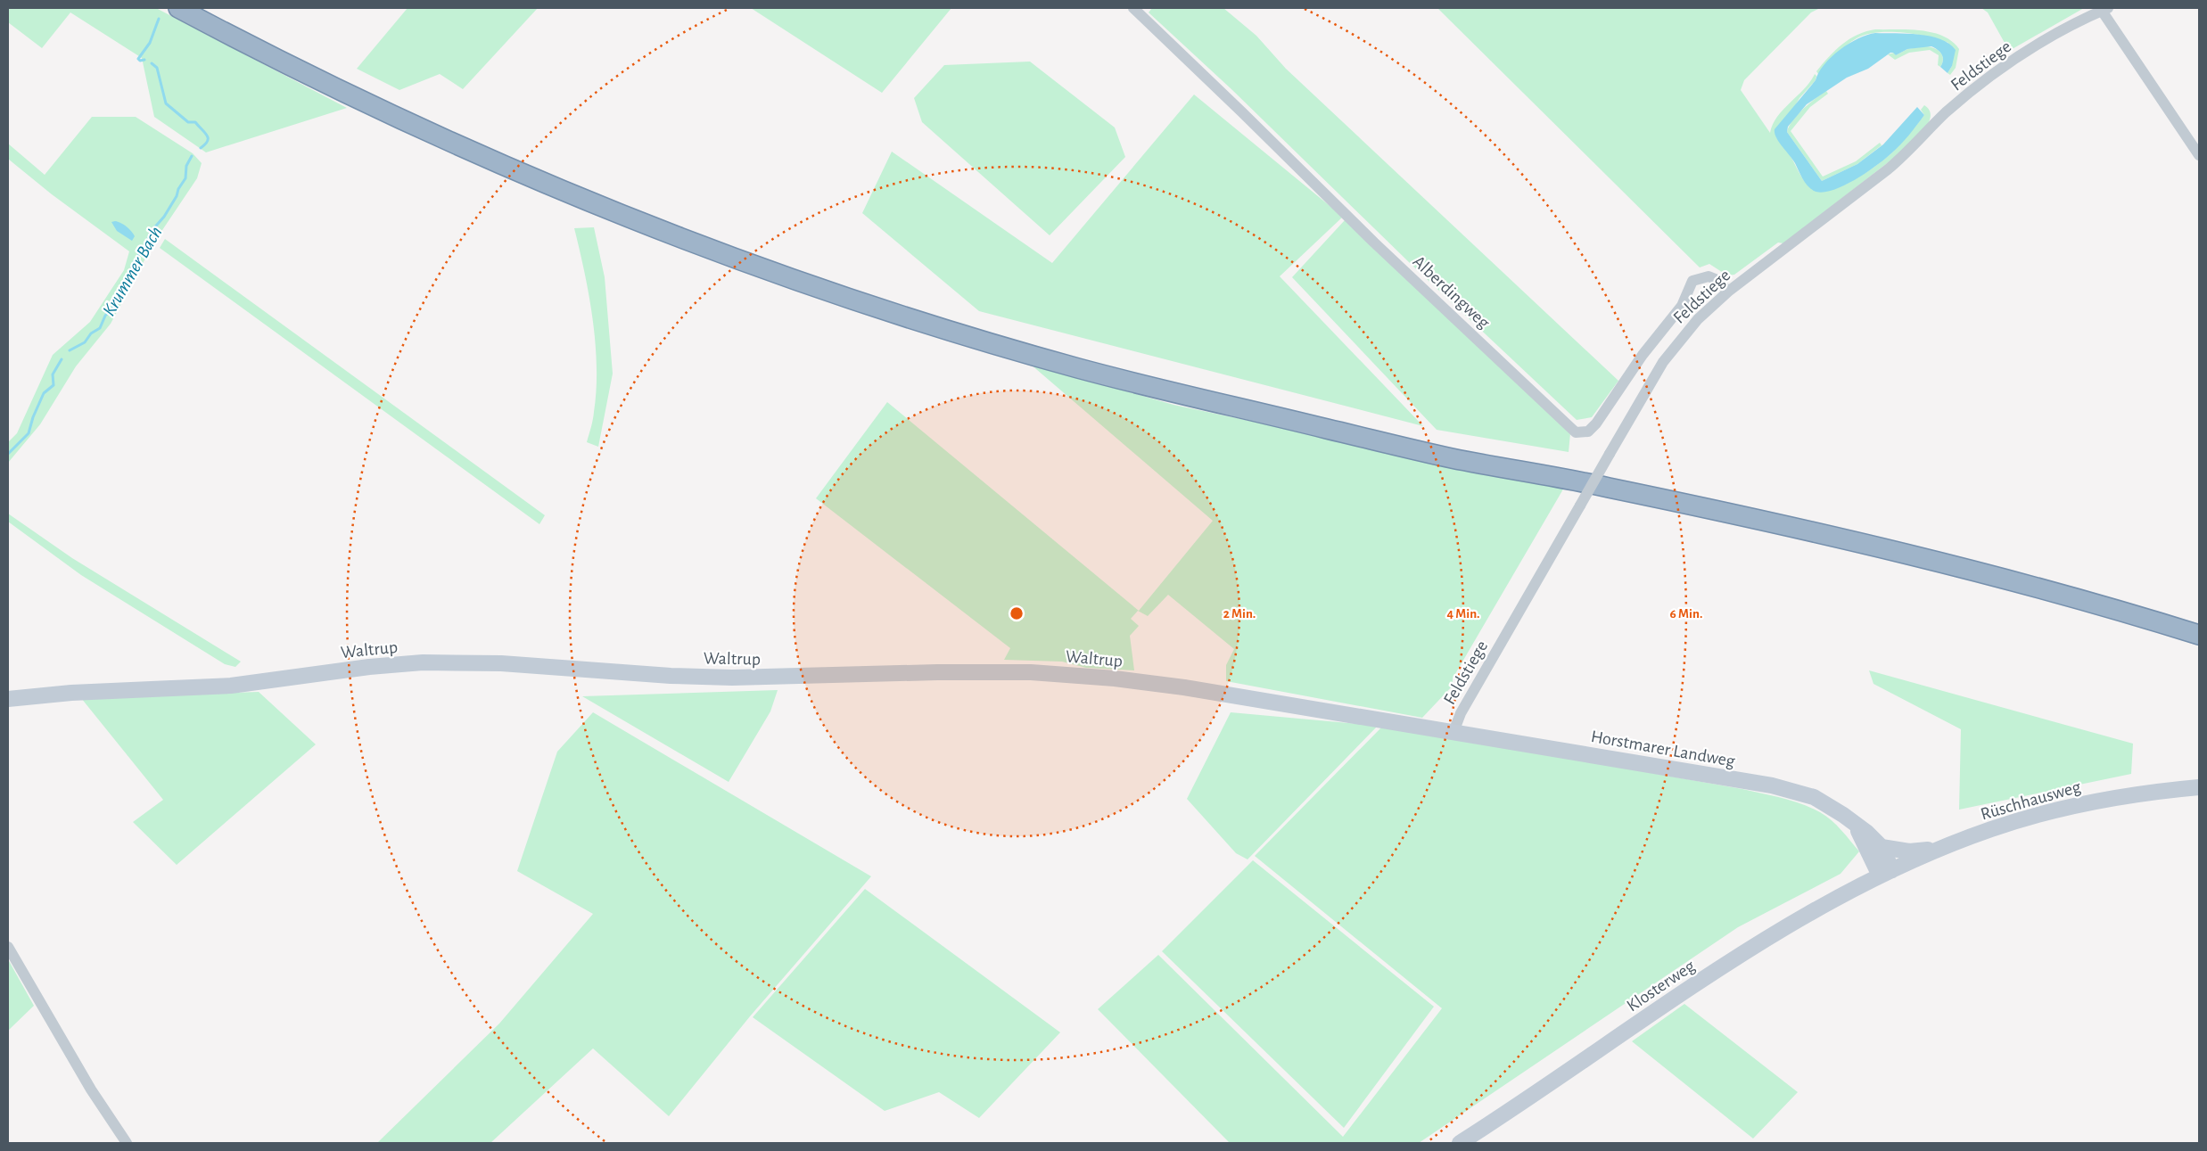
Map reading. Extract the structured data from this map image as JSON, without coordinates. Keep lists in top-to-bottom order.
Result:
{
  "streets": {
    "main road": [
      "Waltrup",
      "Horstmarer Landweg",
      "Rüschhausweg",
      "Klosterweg"
    ],
    "street": ["Feldstiege", "Alberdingweg"]
  },
  "crossings": [
    ["Feldstiege", "Alberdingweg"],
    ["Feldstiege", "Waltrup"],
    ["Feldstiege", "Horstmarer Landweg"],
    ["Waltrup", "Horstmarer Landweg"],
    ["Horstmarer Landweg", "Rüschhausweg"],
    ["Horstmarer Landweg", "Klosterweg"],
    ["Rüschhausweg", "Klosterweg"]
  ],
  "water": ["Krummer Bach"],
  "rings": ["2 Min.", "4 Min.", "6 Min."]
}
